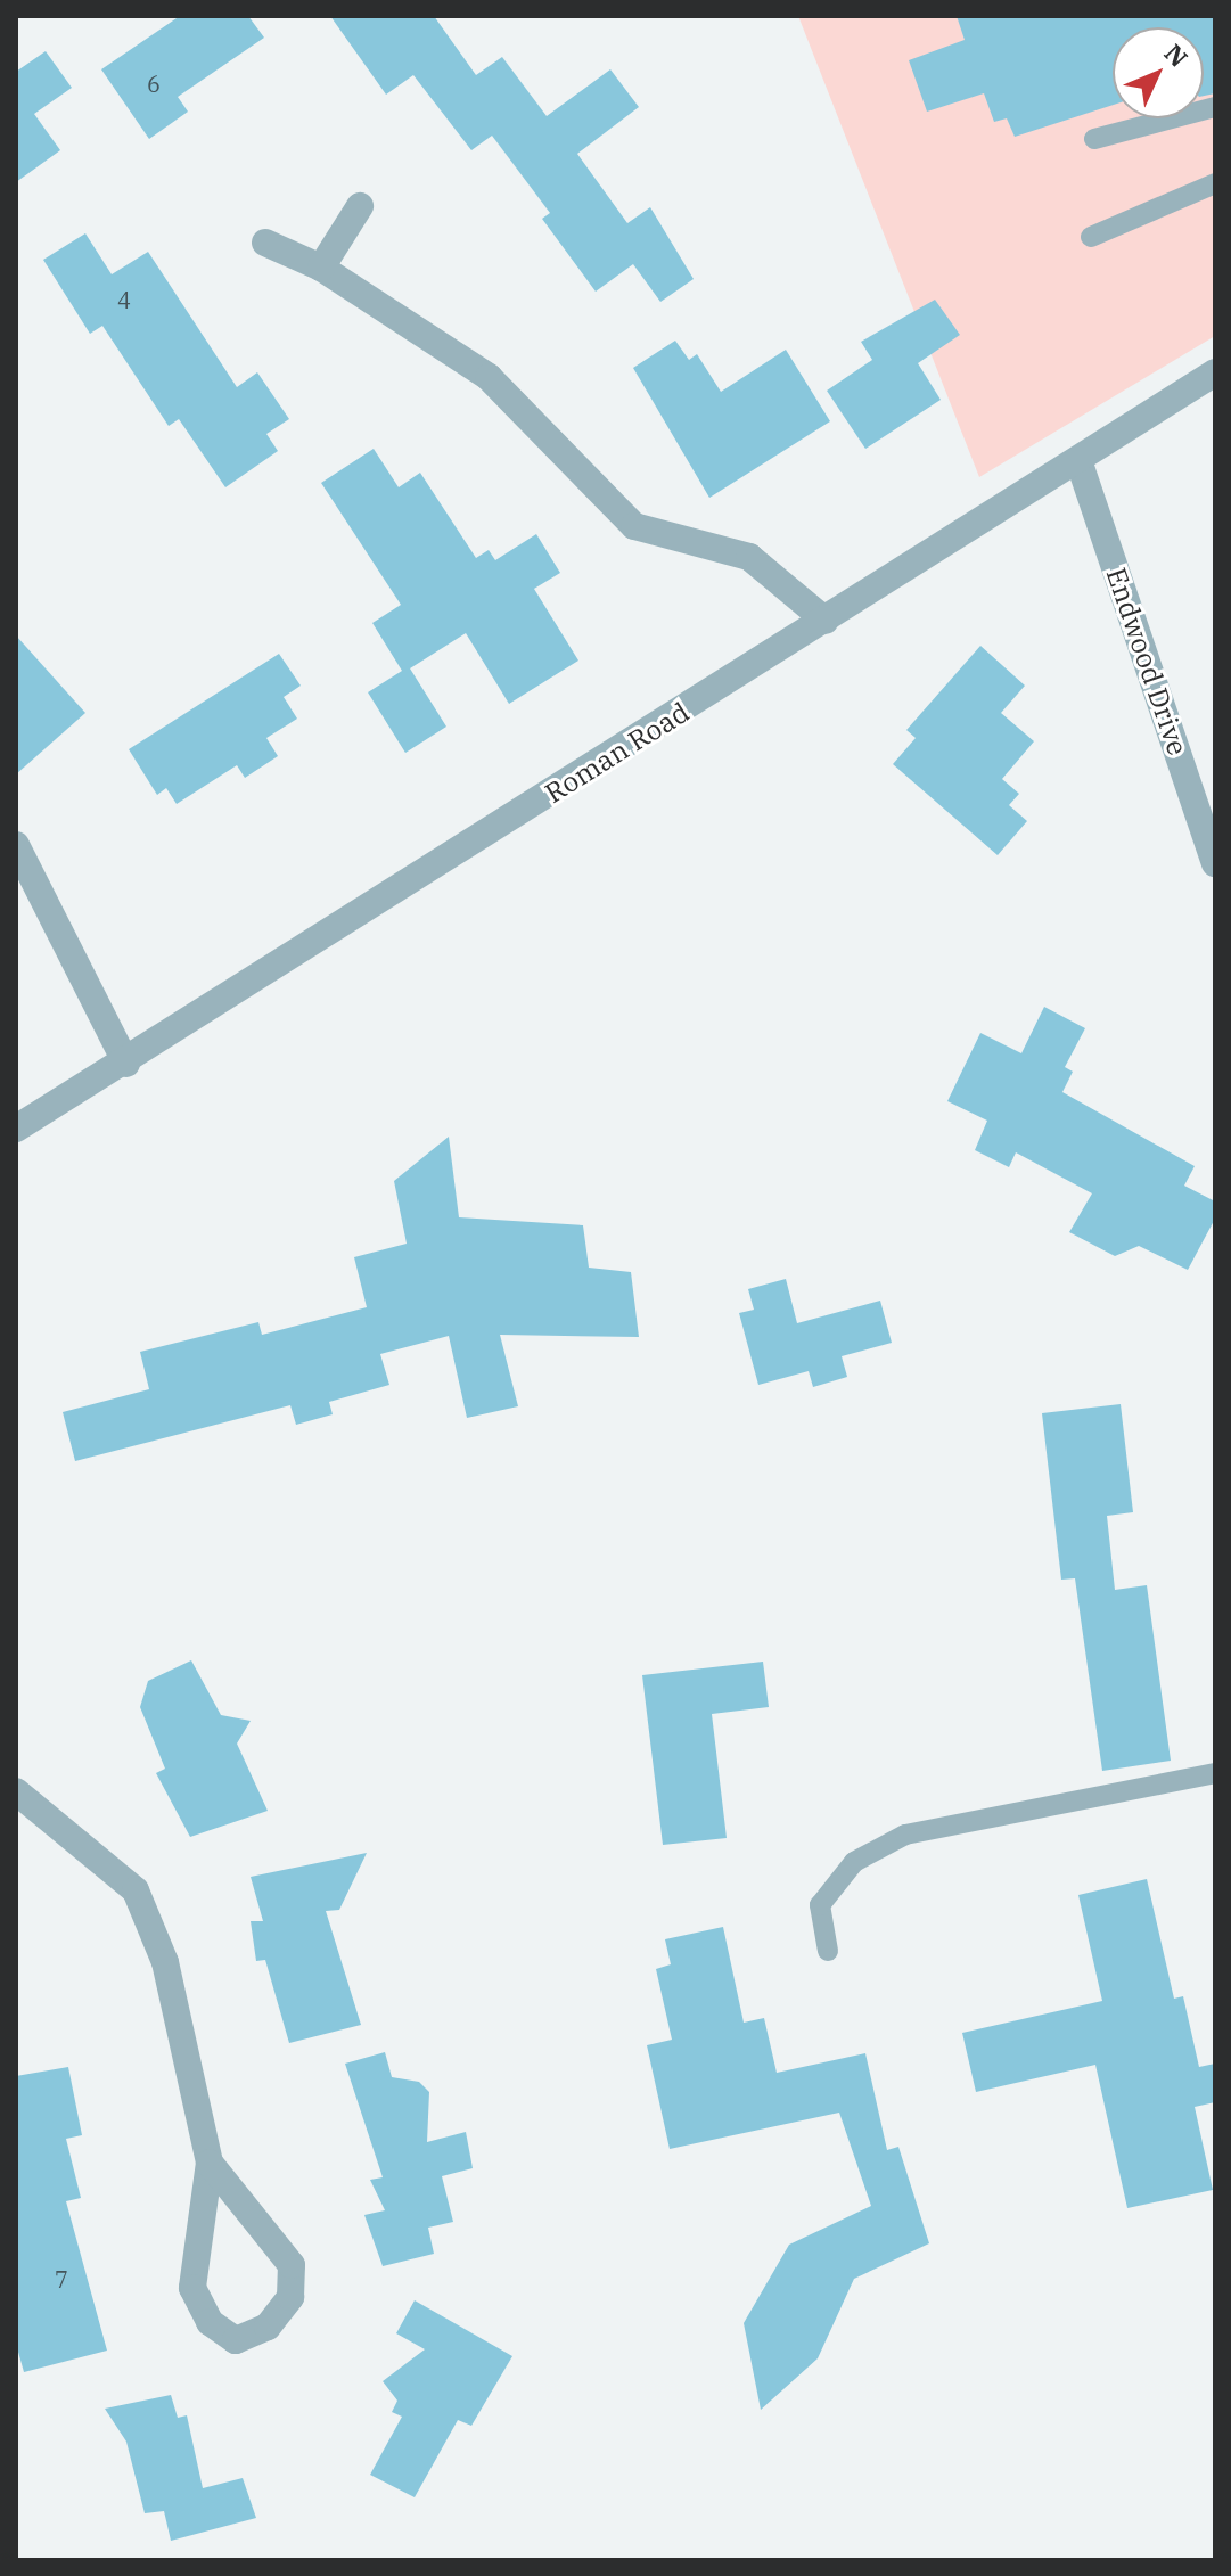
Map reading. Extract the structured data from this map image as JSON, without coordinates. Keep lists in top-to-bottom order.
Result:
{
  "streets": {
    "street": ["Endwood Drive", "Roman Road"]
  },
  "crossings": [
    ["Endwood Drive", "Roman Road"]
  ],
  "house_numbers": ["6", "4", "7"],
  "north": "top right"
}
